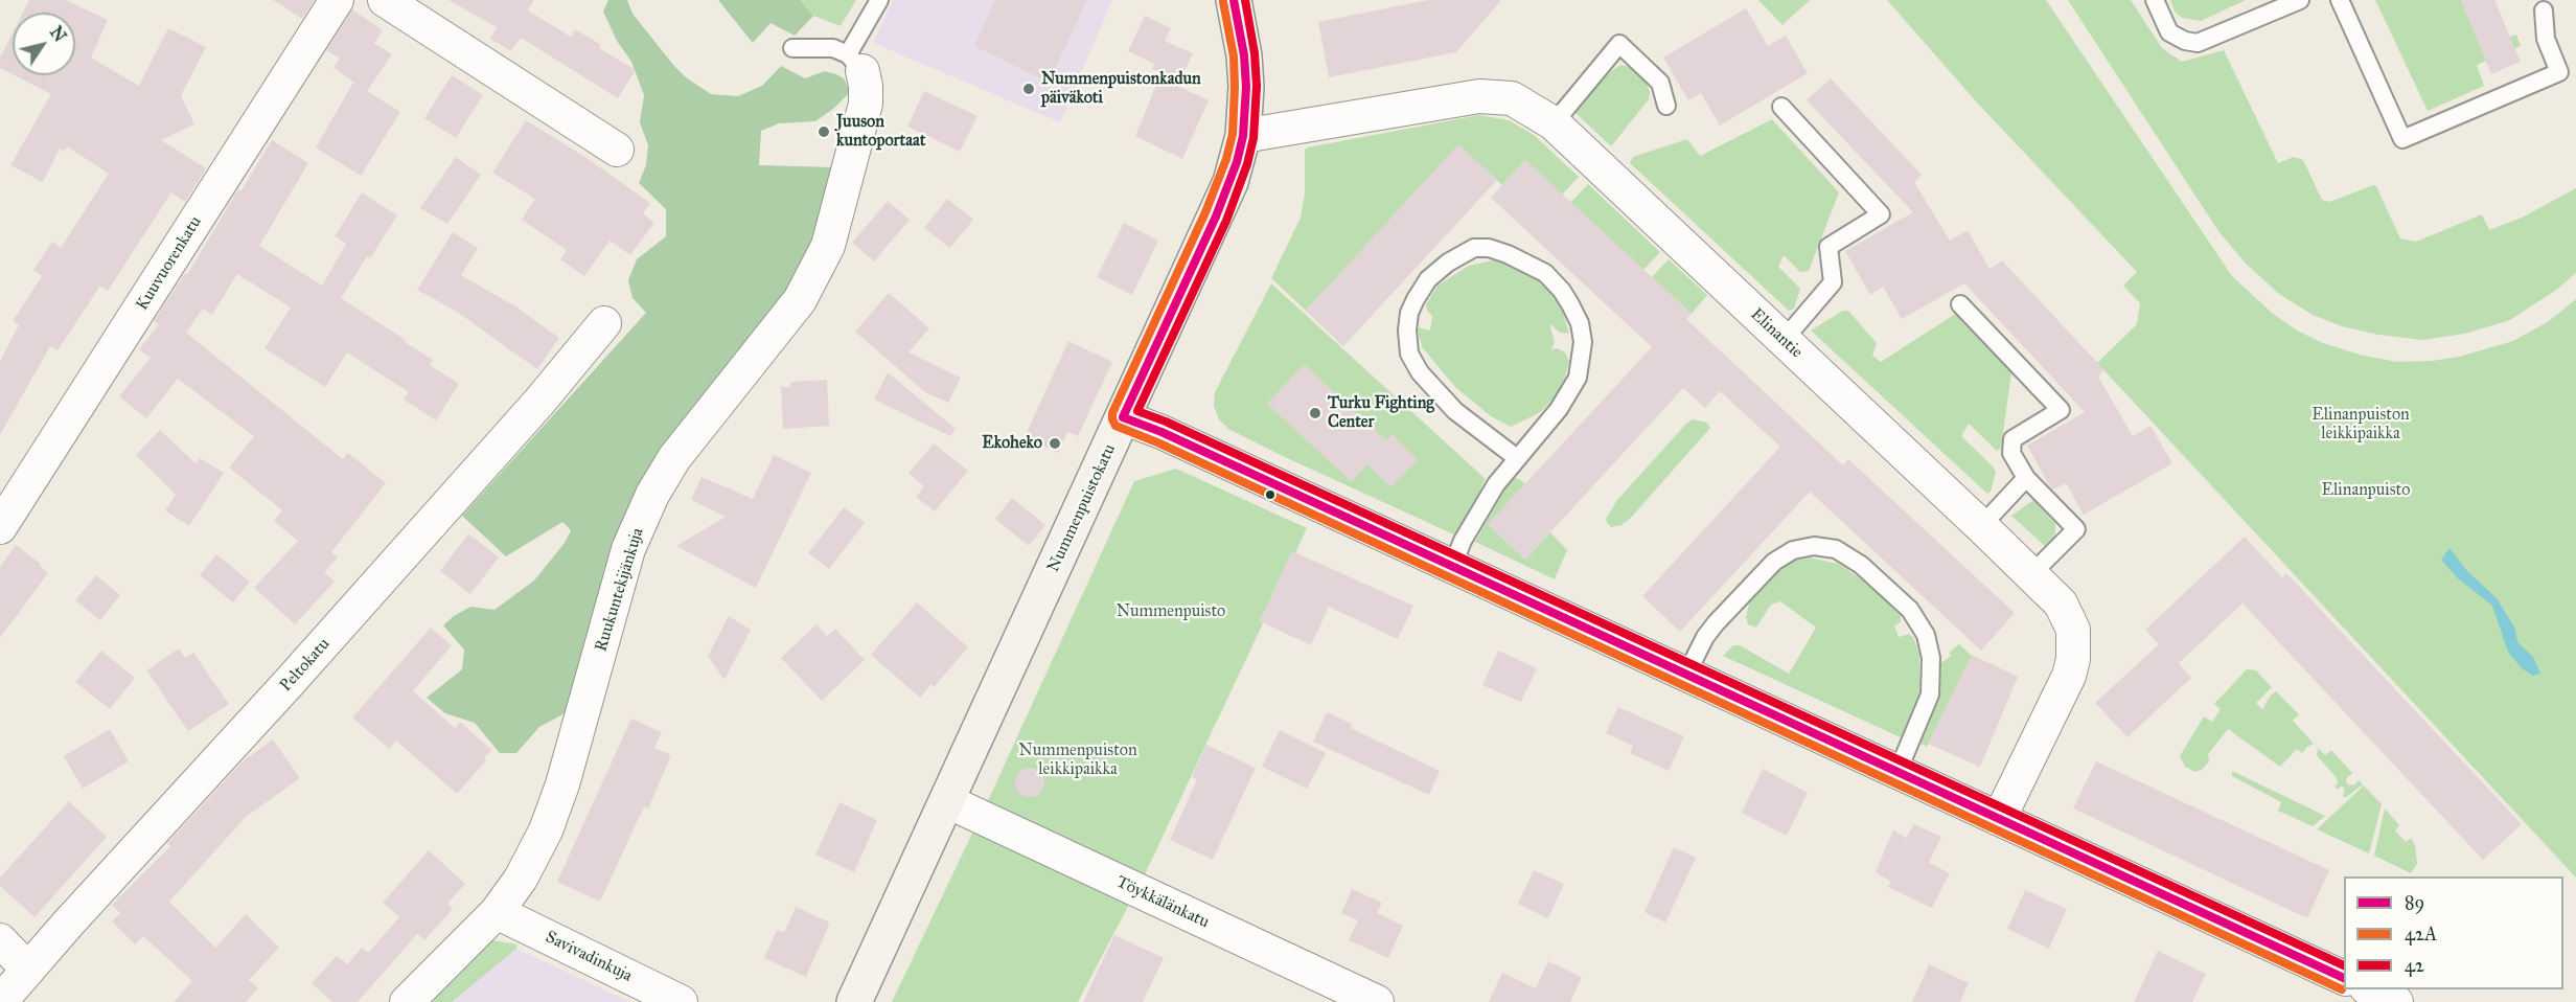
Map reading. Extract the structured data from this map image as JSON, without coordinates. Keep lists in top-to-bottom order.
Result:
{
  "streets": {
    "street": [
      "Kuuvuorenkatu",
      "Elinantie",
      "Nummenpuistokatu",
      "Ruukuntekijänkuja",
      "Peltokatu",
      "Töykkälänkatu",
      "Savivadinkuja"
    ]
  },
  "crossings": [
    ["Elinantie", "Nummenpuistokatu"],
    ["Nummenpuistokatu", "Töykkälänkatu"],
    ["Ruukuntekijänkuja", "Savivadinkuja"]
  ],
  "parks": [
    "Elinanpuiston leikkipaikka",
    "Elinanpuisto",
    "Nummenpuisto",
    "Nummenpuiston leikkipaikka"
  ],
  "places": [
    "Nummenpuistonkadun päiväkoti",
    "Juuson kuntoportaat",
    "Turku Fighting Center",
    "Ekoheko"
  ],
  "lines": ["transit line 89", "transit line 42", "transit line 42A"],
  "legend": ["89", "42A", "42"],
  "north": "top right"
}
